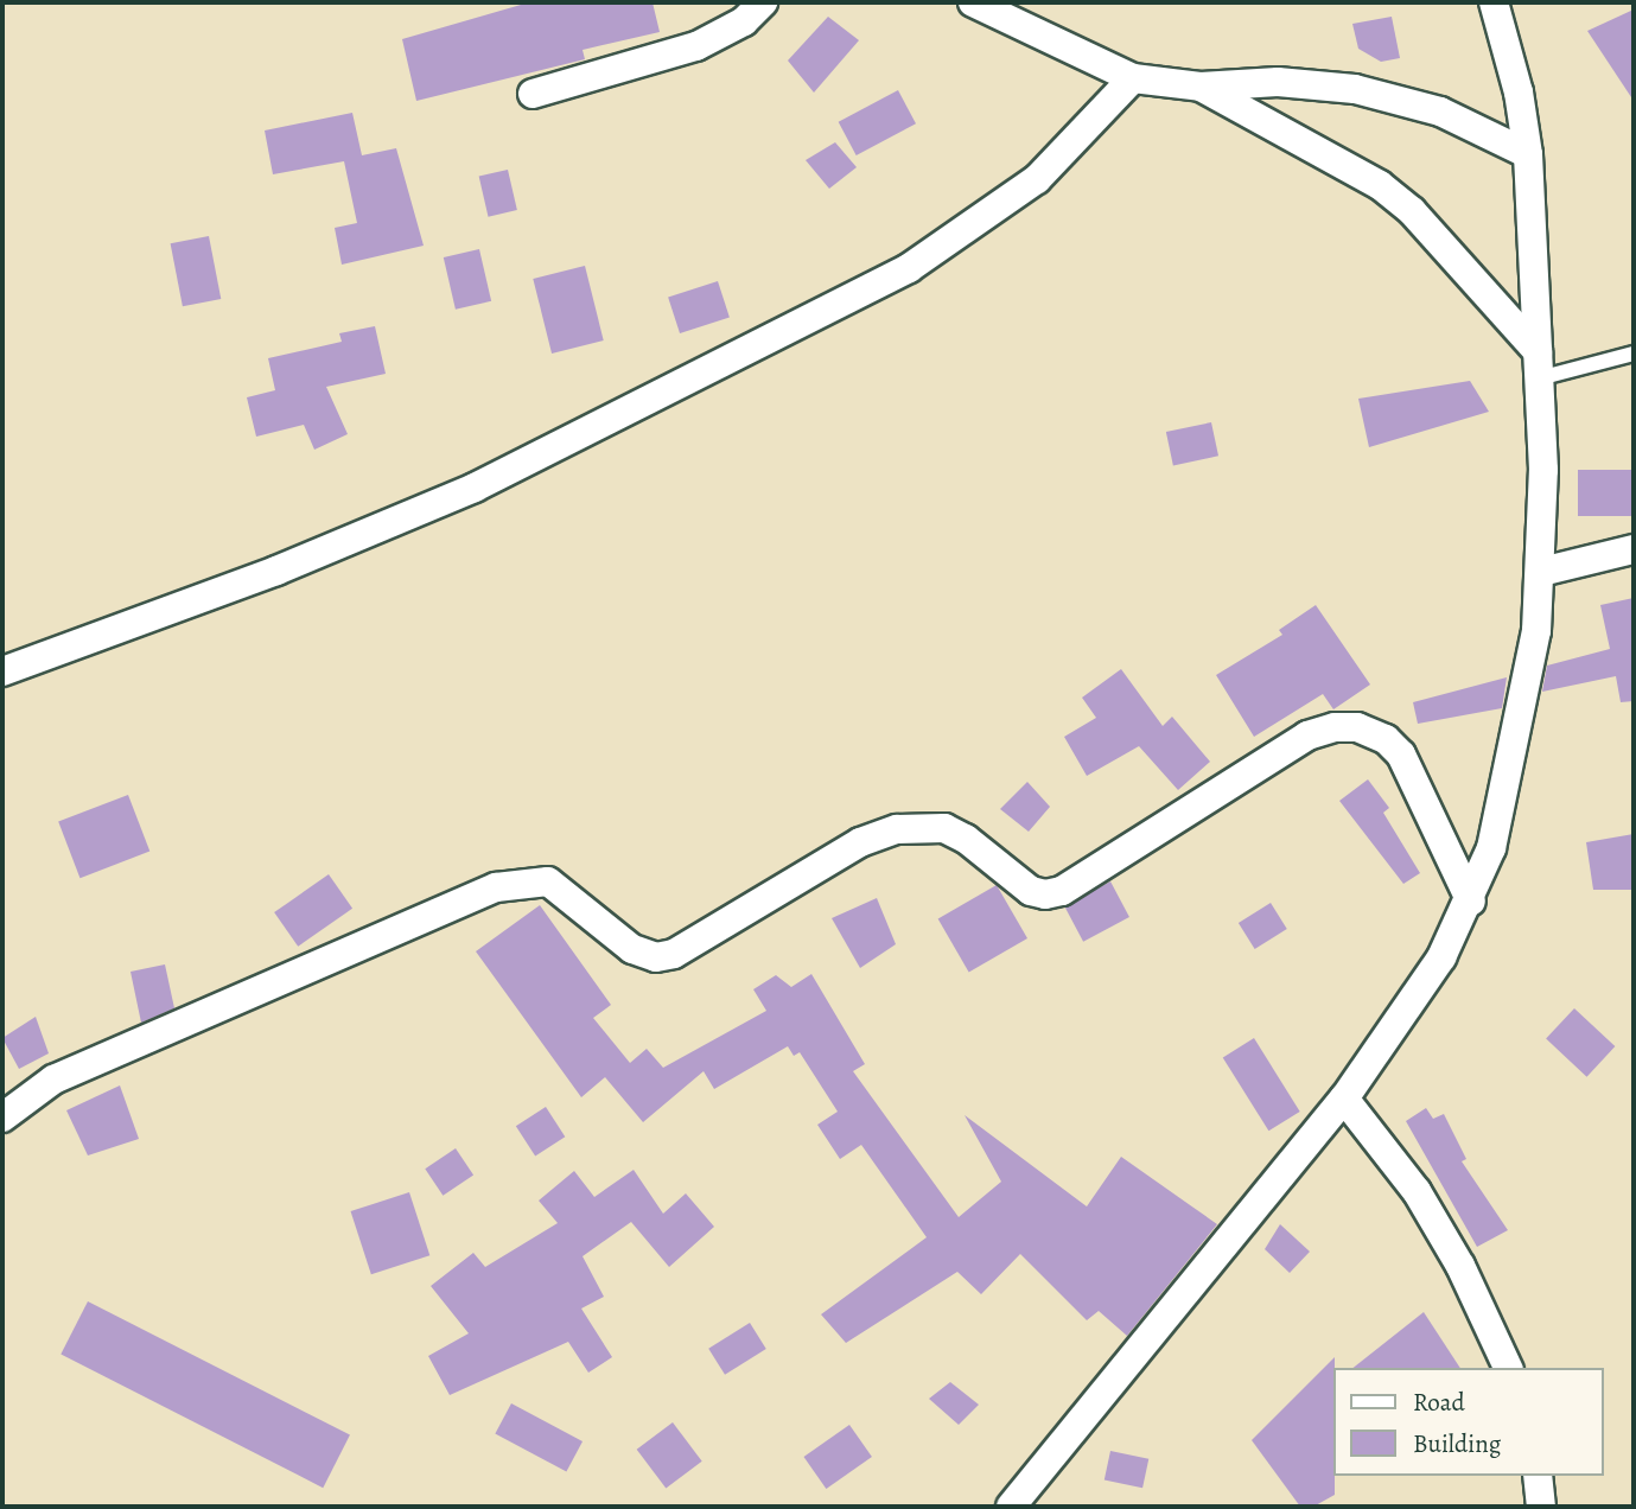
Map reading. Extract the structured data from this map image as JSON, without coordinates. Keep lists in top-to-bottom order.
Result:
{
  "legend": ["Road", "Building"]
}
